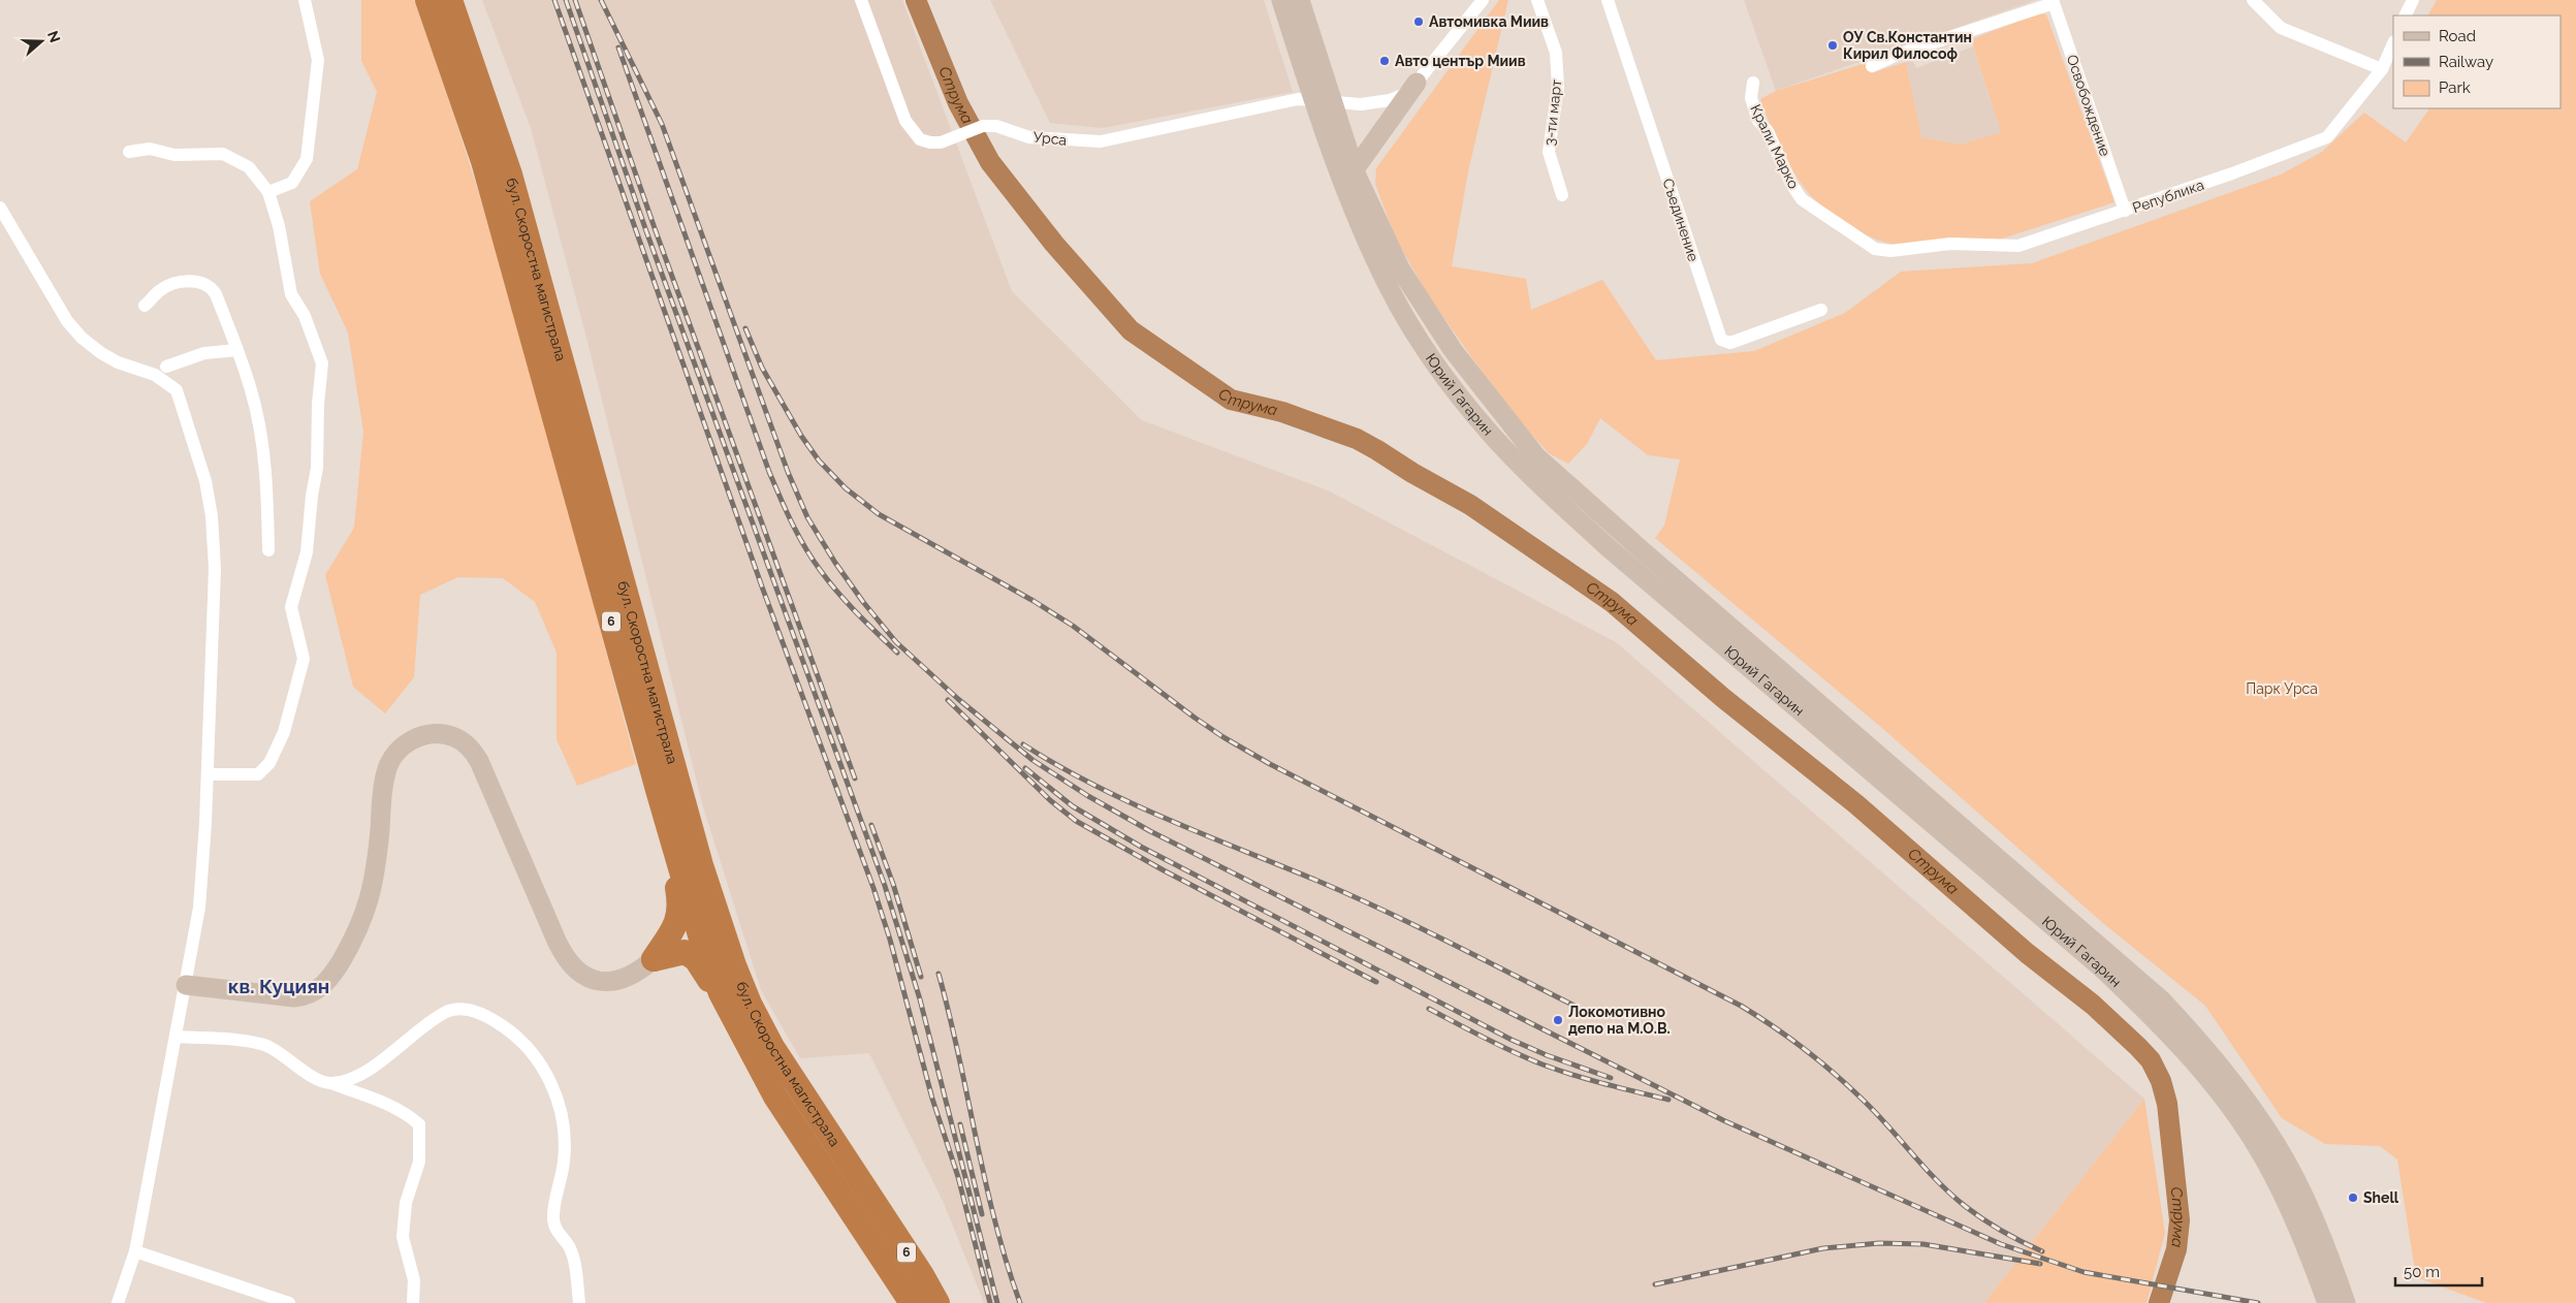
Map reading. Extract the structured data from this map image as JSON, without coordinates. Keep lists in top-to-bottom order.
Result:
{
  "streets": {
    "highway": ["бул. Скоростна магистрала", "6"],
    "street": [
      "Освобождение",
      "3-ти март",
      "Урса",
      "Крали Марко",
      "Република",
      "Съединение",
      "Юрий Гагарин"
    ]
  },
  "crossings": [
    ["Освобождение", "Република"],
    ["Урса", "Юрий Гагарин"],
    ["Крали Марко", "Република"]
  ],
  "districts": ["кв. Куциян"],
  "water": ["Струма"],
  "parks": ["Парк Урса"],
  "places": [
    "Автомивка Миив",
    "ОУ Св.Константин Кирил Философ",
    "Авто център Миив",
    "Локомотивно депо на М.О.В.",
    "Shell"
  ],
  "legend": ["Road", "Railway", "Park"],
  "scale_bar": "50 m",
  "north": "right"
}
